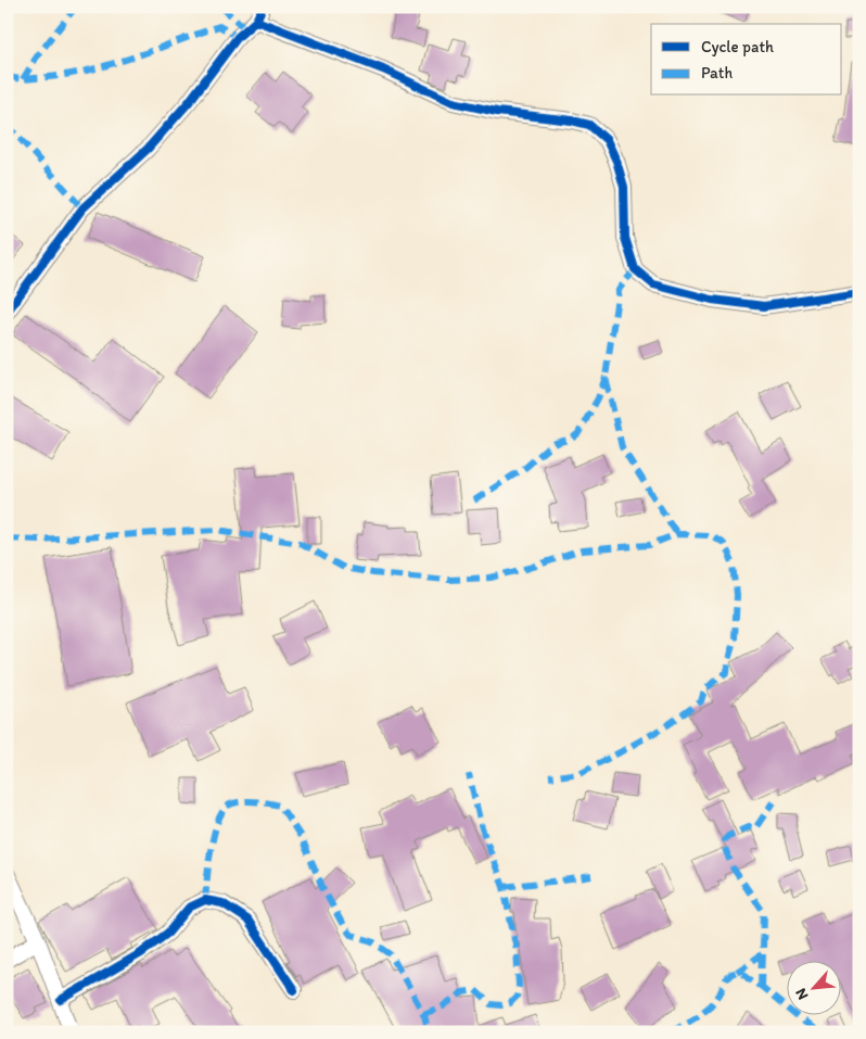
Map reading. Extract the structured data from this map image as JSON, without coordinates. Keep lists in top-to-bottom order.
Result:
{
  "legend": ["Cycle path", "Path"],
  "north": "bottom left"
}
